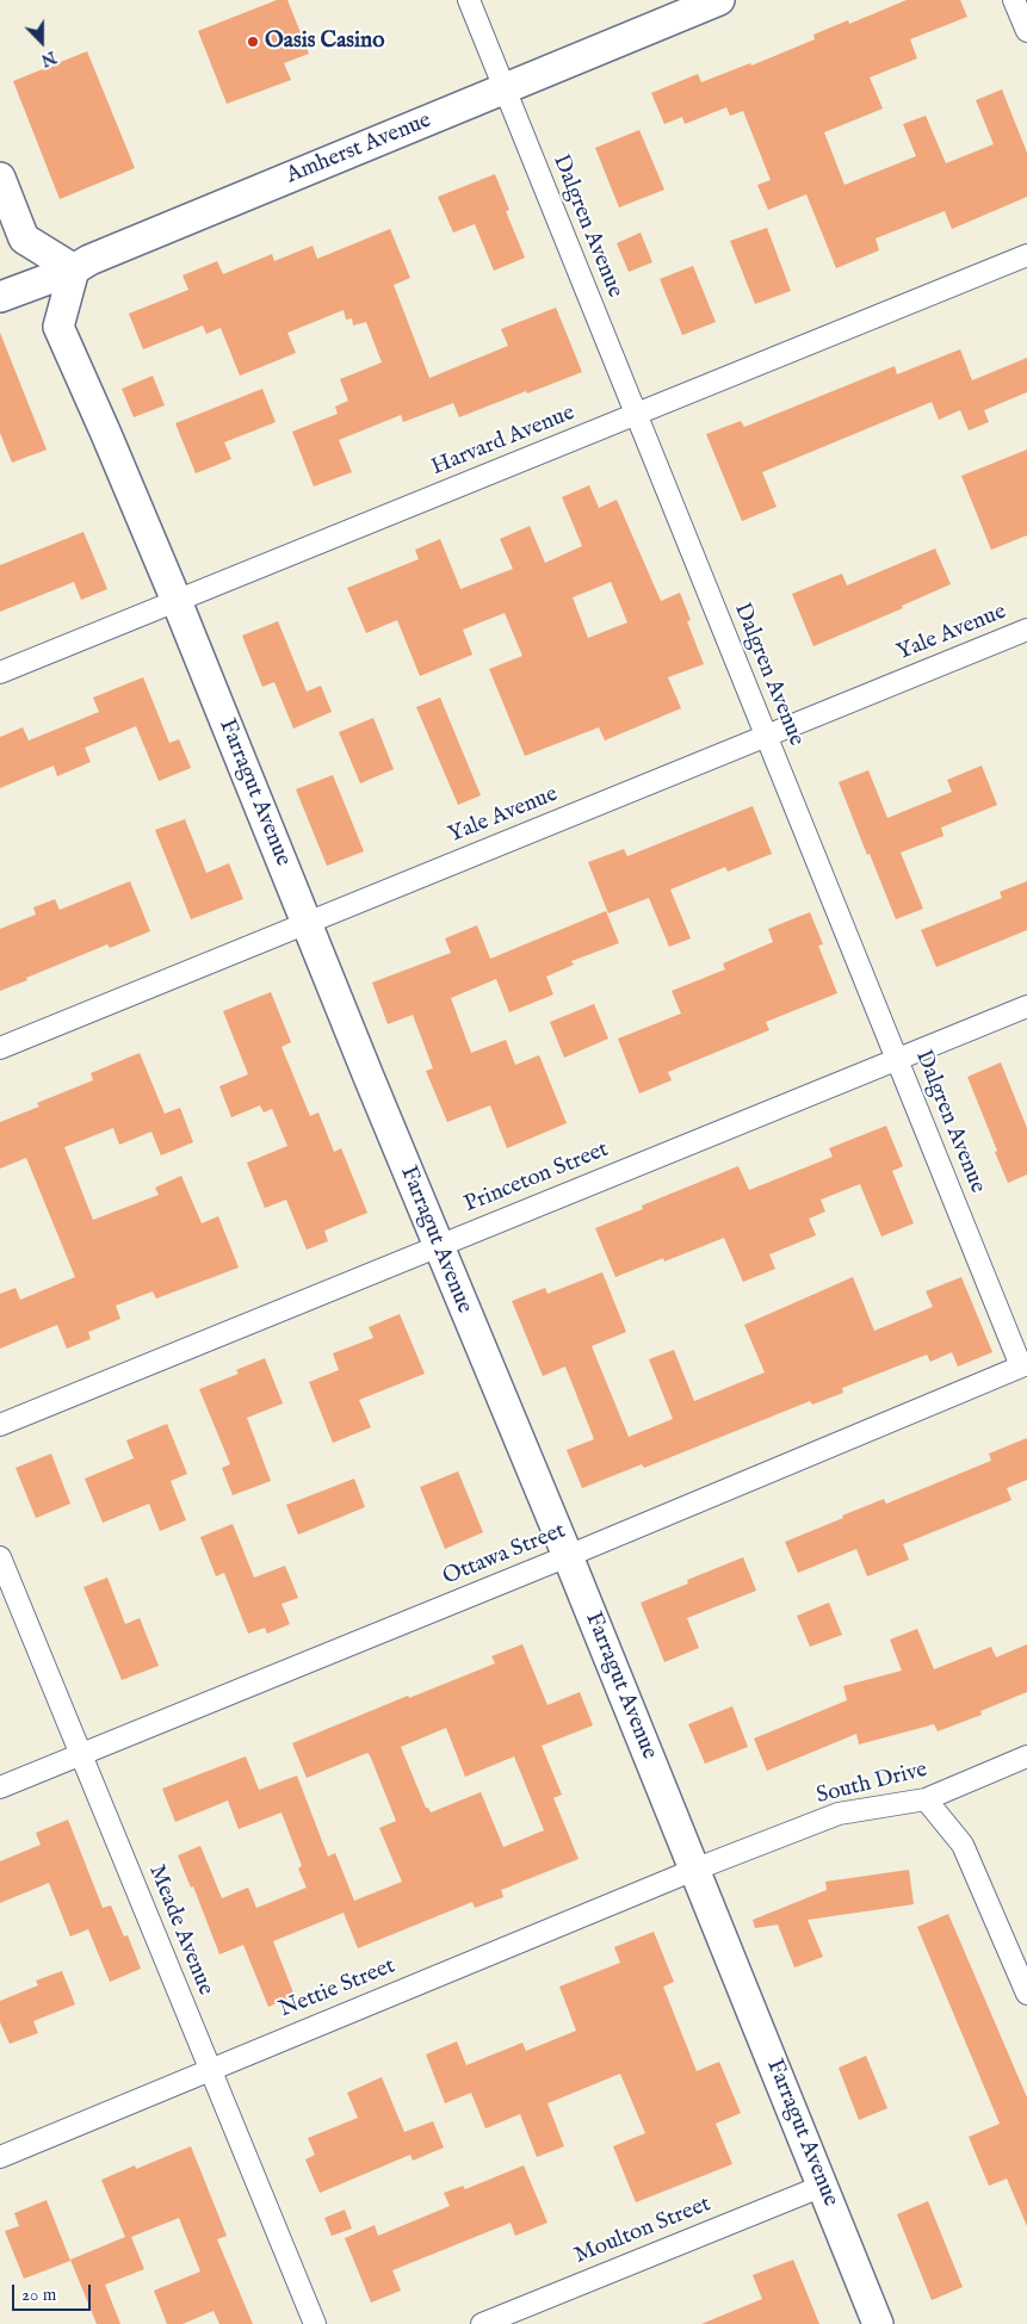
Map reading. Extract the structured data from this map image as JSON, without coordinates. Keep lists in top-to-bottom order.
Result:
{
  "streets": {
    "street": [
      "Amherst Avenue",
      "Dalgren Avenue",
      "Harvard Avenue",
      "Yale Avenue",
      "Farragut Avenue",
      "Princeton Street",
      "Ottawa Street",
      "South Drive",
      "Meade Avenue",
      "Nettie Street",
      "Moulton Street"
    ]
  },
  "crossings": [
    ["Amherst Avenue", "Dalgren Avenue"],
    ["Amherst Avenue", "Farragut Avenue"],
    ["Dalgren Avenue", "Harvard Avenue"],
    ["Dalgren Avenue", "Yale Avenue"],
    ["Dalgren Avenue", "Princeton Street"],
    ["Dalgren Avenue", "Ottawa Street"],
    ["Harvard Avenue", "Farragut Avenue"],
    ["Yale Avenue", "Farragut Avenue"],
    ["Farragut Avenue", "Princeton Street"],
    ["Farragut Avenue", "Ottawa Street"],
    ["Farragut Avenue", "South Drive"],
    ["Farragut Avenue", "Nettie Street"],
    ["Farragut Avenue", "Moulton Street"],
    ["Ottawa Street", "Meade Avenue"],
    ["South Drive", "Nettie Street"],
    ["Meade Avenue", "Nettie Street"]
  ],
  "places": ["Oasis Casino"],
  "scale_bar": "20 m",
  "north": "bottom"
}
